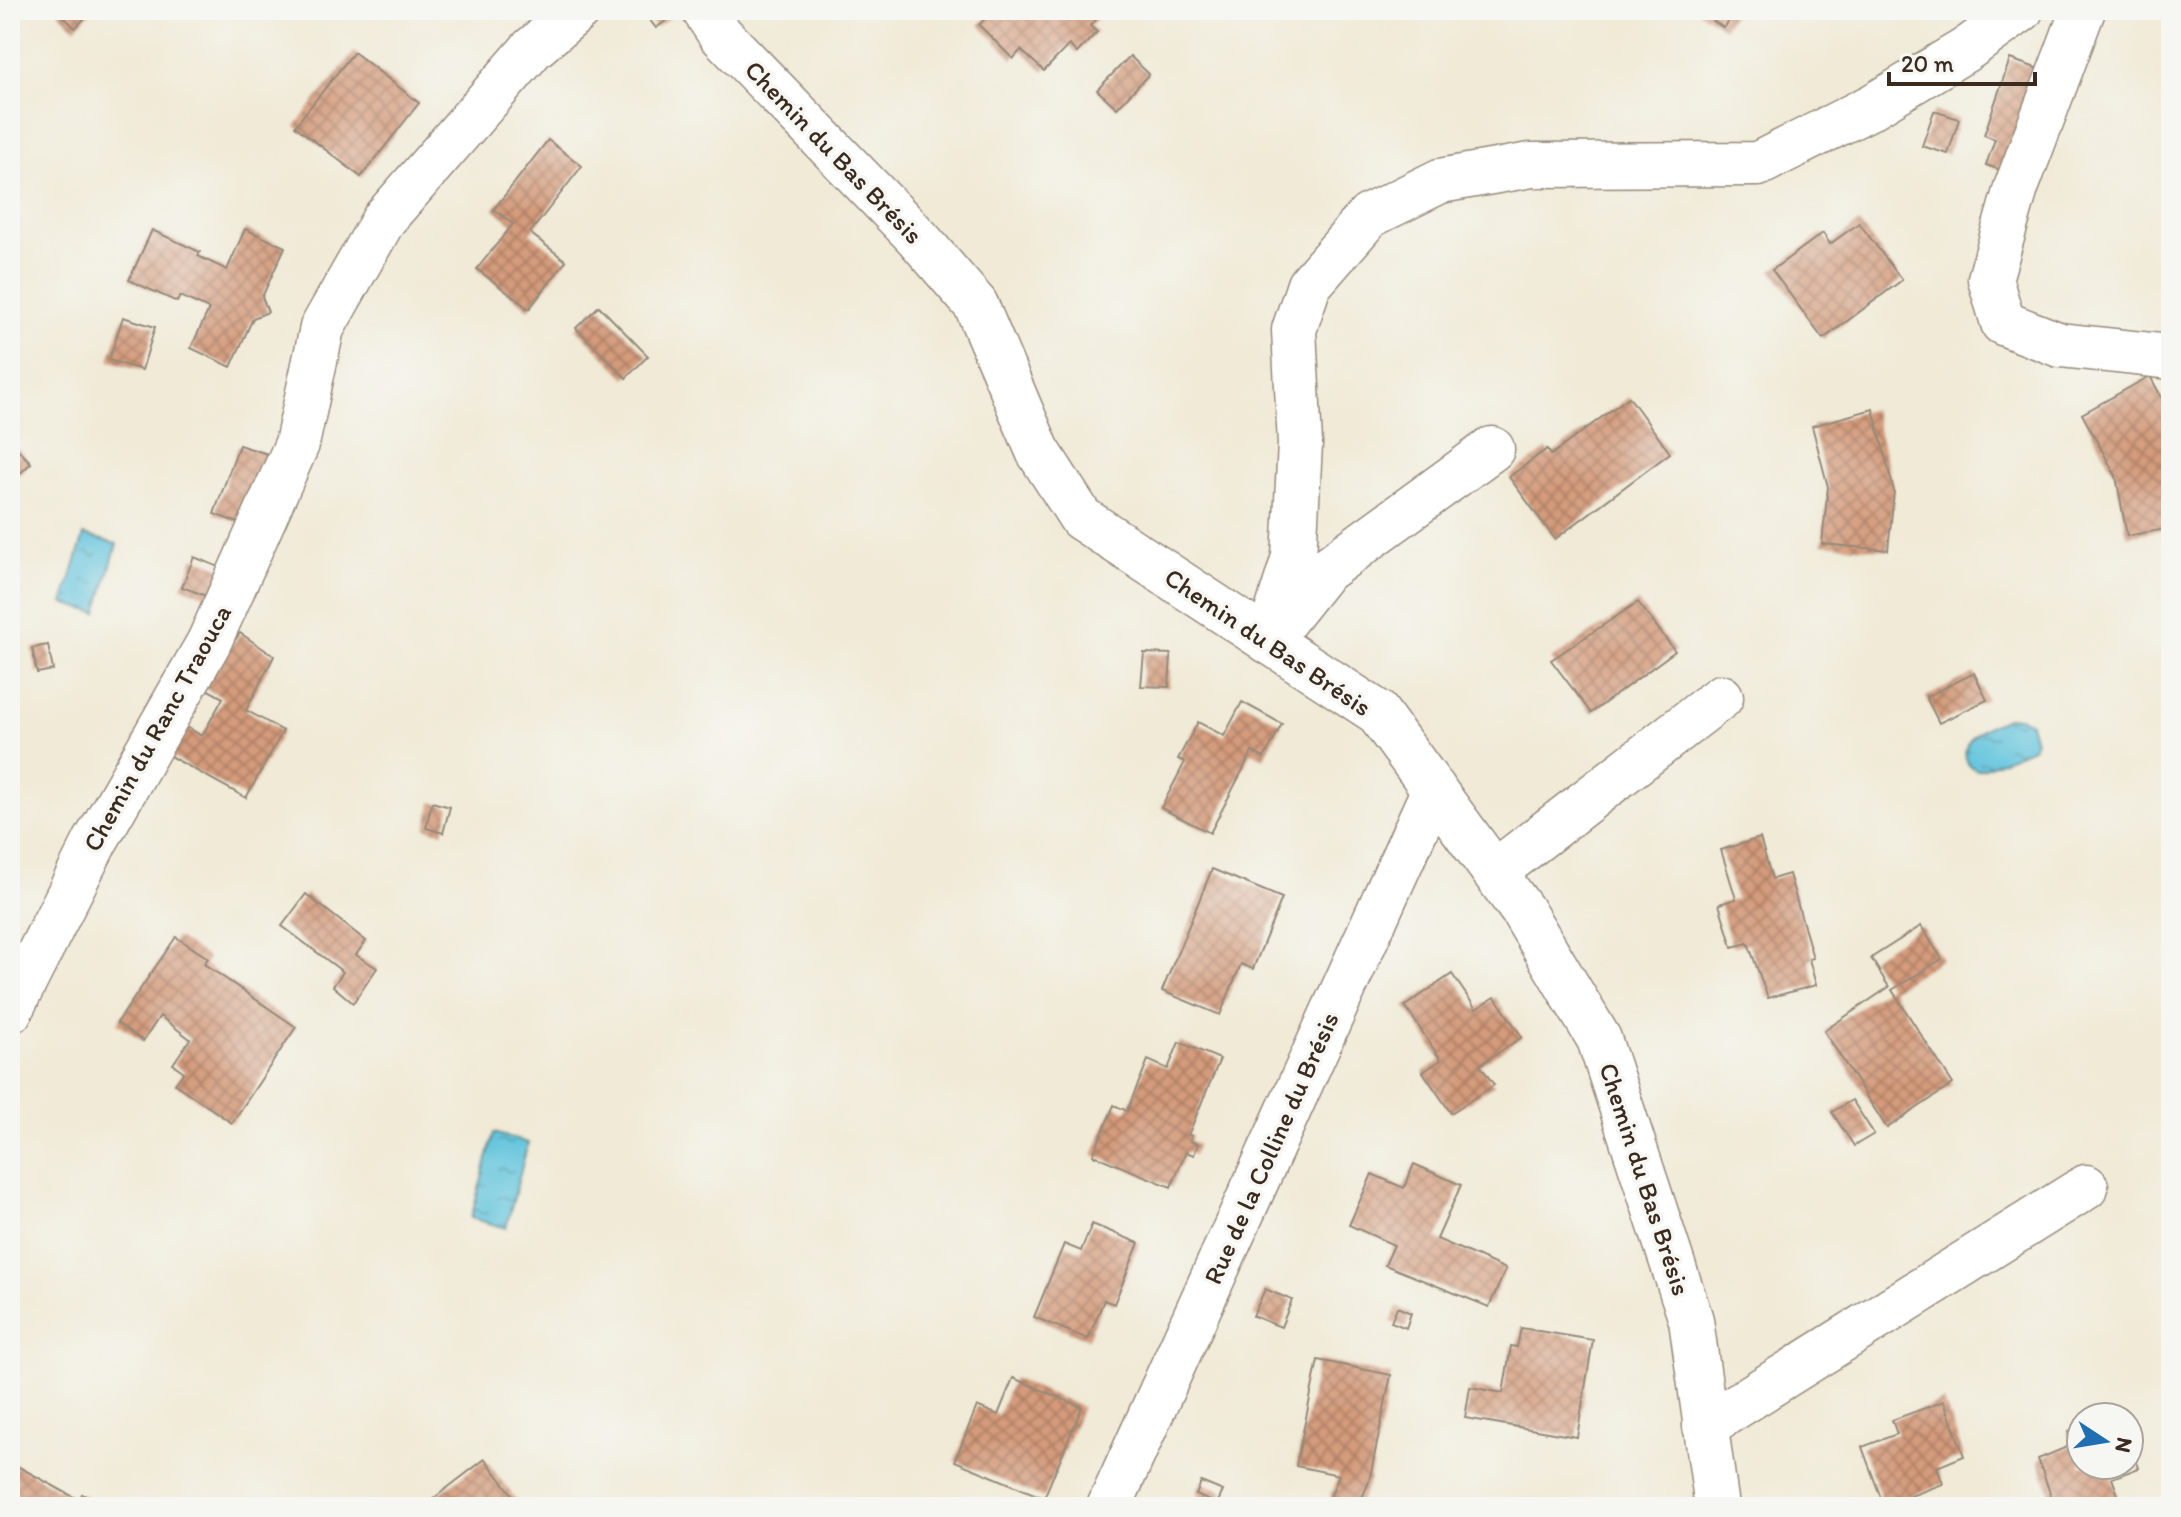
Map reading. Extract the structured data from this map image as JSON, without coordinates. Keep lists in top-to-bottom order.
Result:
{
  "streets": {
    "street": ["Chemin du Bas Brésis", "Chemin du Ranc Traouca", "Rue de la Colline du Brésis"]
  },
  "crossings": [
    ["Chemin du Bas Brésis", "Rue de la Colline du Brésis"]
  ],
  "scale_bar": "20 m",
  "north": "right"
}
